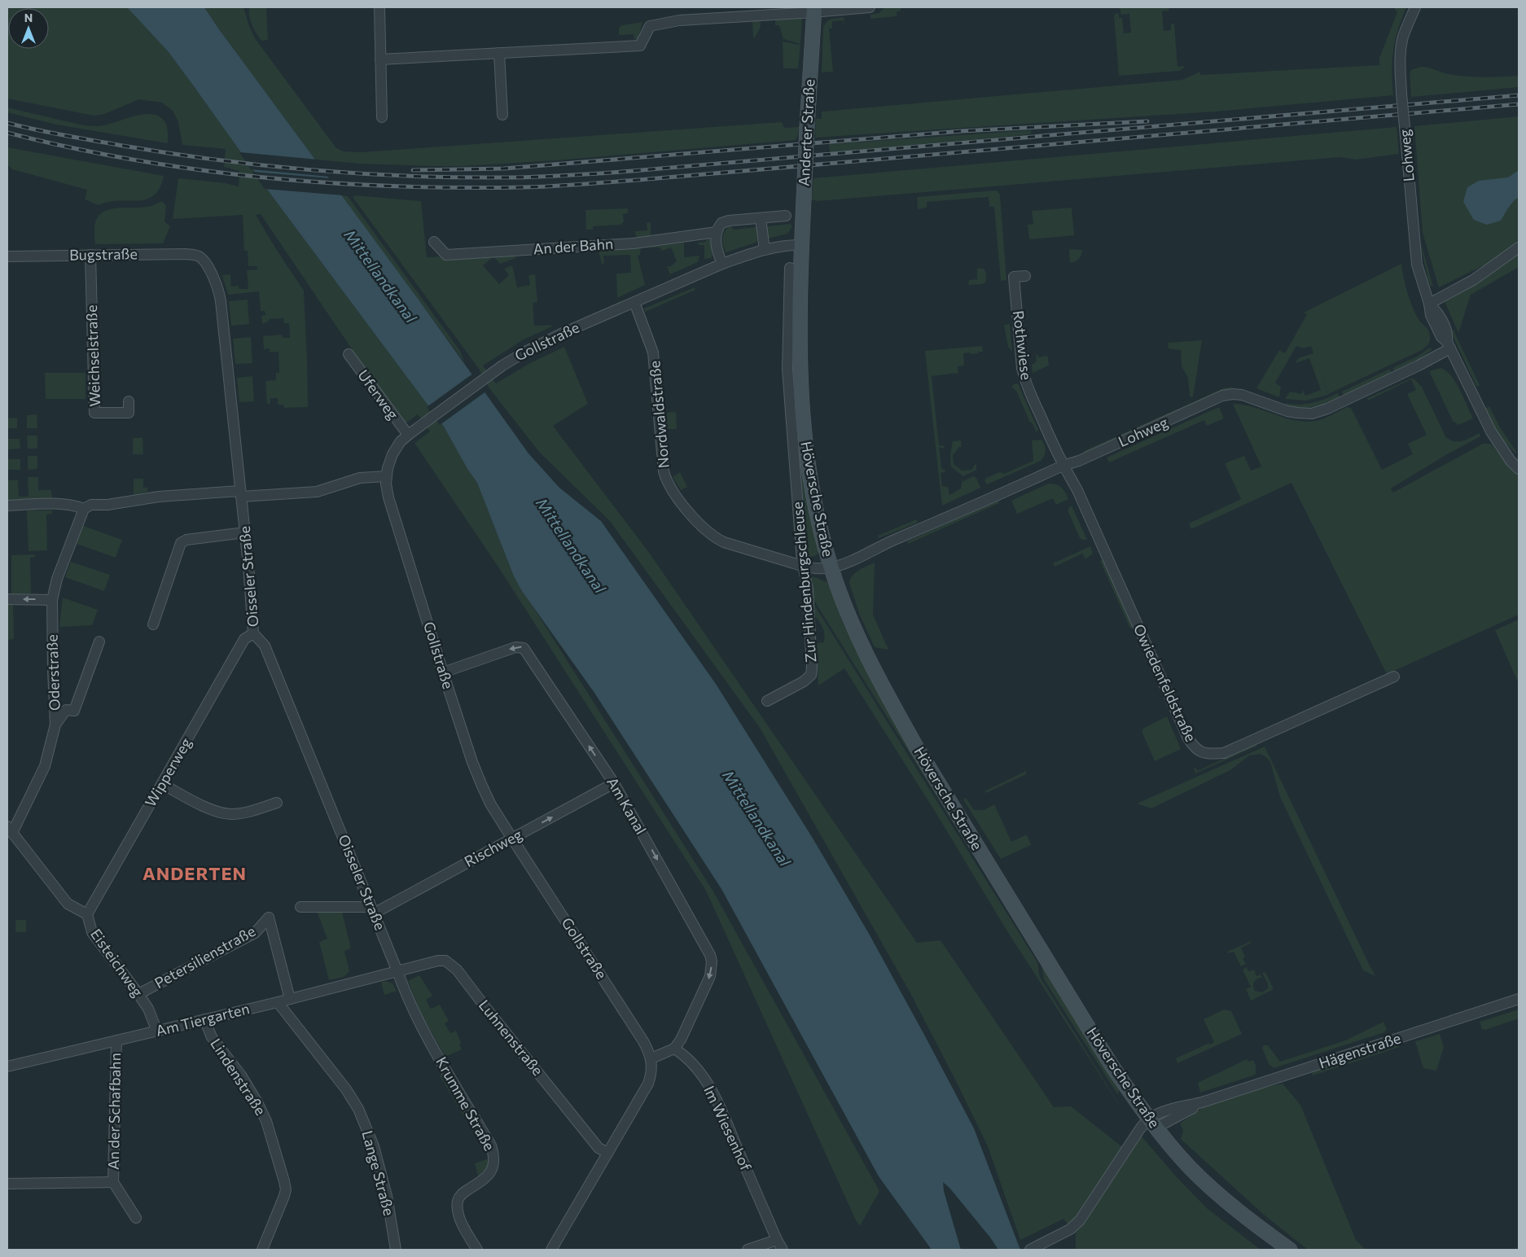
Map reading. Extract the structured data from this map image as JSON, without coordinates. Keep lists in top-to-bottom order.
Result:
{
  "streets": {
    "main road": ["Anderter Straße", "Höversche Straße"],
    "street": [
      "Lohweg",
      "An der Bahn",
      "Bugstraße",
      "Gollstraße",
      "Rothwiese",
      "Weichselstraße",
      "Uferweg",
      "Nordwaldstraße",
      "Oisseler Straße",
      "Zur Hindenburgschleuse",
      "Oderstraße",
      "Owiedenfeldstraße",
      "Wipperweg",
      "Am Kanal",
      "Rischweg",
      "Petersilienstraße",
      "Eisteichweg",
      "Am Tiergarten",
      "Luhnenstraße",
      "Hägenstraße",
      "Lindenstraße",
      "Krumme Straße",
      "An der Schafbahn",
      "Im Wiesenhof",
      "Lange Straße"
    ]
  },
  "crossings": [
    ["Anderter Straße", "Gollstraße"],
    ["Anderter Straße", "Höversche Straße"],
    ["Anderter Straße", "Zur Hindenburgschleuse"],
    ["Lohweg", "Rothwiese"],
    ["Lohweg", "Nordwaldstraße"],
    ["Lohweg", "Höversche Straße"],
    ["Lohweg", "Owiedenfeldstraße"],
    ["Bugstraße", "Weichselstraße"],
    ["Bugstraße", "Oisseler Straße"],
    ["Gollstraße", "Uferweg"],
    ["Gollstraße", "Nordwaldstraße"],
    ["Gollstraße", "Am Kanal"],
    ["Gollstraße", "Rischweg"],
    ["Rothwiese", "Owiedenfeldstraße"],
    ["Nordwaldstraße", "Höversche Straße"],
    ["Nordwaldstraße", "Zur Hindenburgschleuse"],
    ["Höversche Straße", "Zur Hindenburgschleuse"],
    ["Höversche Straße", "Hägenstraße"],
    ["Oisseler Straße", "Wipperweg"],
    ["Oisseler Straße", "Rischweg"],
    ["Oisseler Straße", "Am Tiergarten"],
    ["Oisseler Straße", "Luhnenstraße"],
    ["Oisseler Straße", "Krumme Straße"],
    ["Oderstraße", "Eisteichweg"],
    ["Wipperweg", "Eisteichweg"],
    ["Am Kanal", "Rischweg"],
    ["Am Kanal", "Im Wiesenhof"],
    ["Petersilienstraße", "Eisteichweg"],
    ["Petersilienstraße", "Am Tiergarten"],
    ["Eisteichweg", "Am Tiergarten"],
    ["Am Tiergarten", "Luhnenstraße"],
    ["Am Tiergarten", "Lindenstraße"],
    ["Am Tiergarten", "Krumme Straße"],
    ["Am Tiergarten", "An der Schafbahn"],
    ["Am Tiergarten", "Lange Straße"],
    ["Luhnenstraße", "Krumme Straße"]
  ],
  "districts": ["ANDERTEN"],
  "water": ["Mittellandkanal"],
  "north": "top"
}
